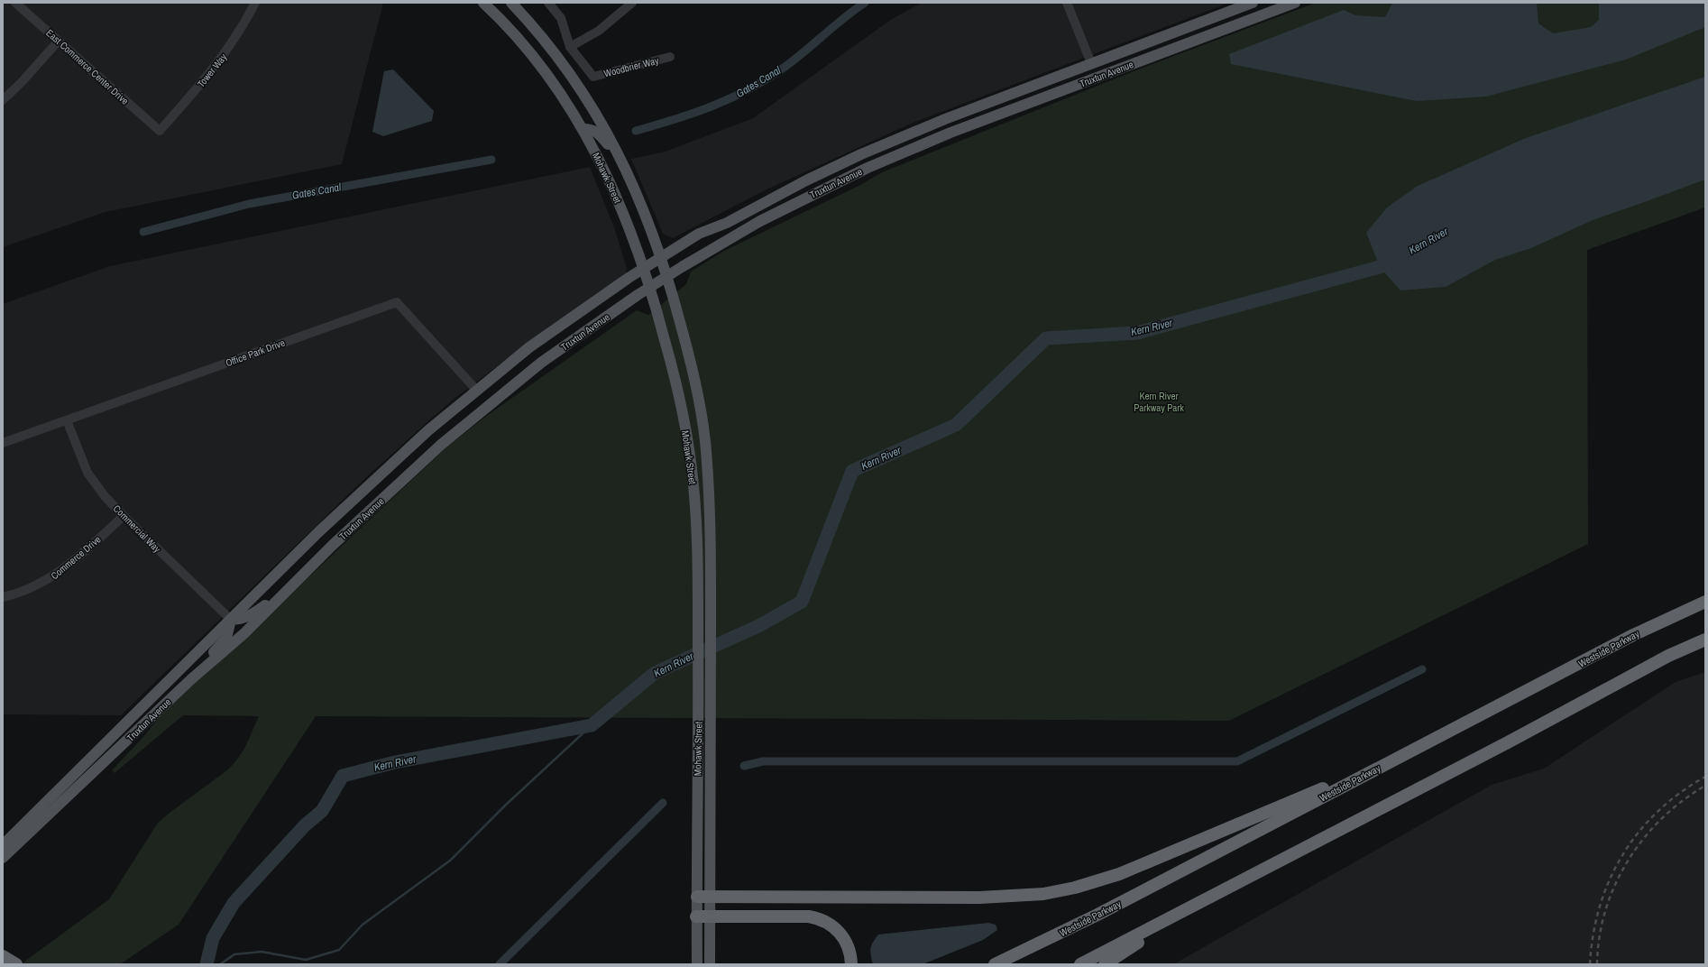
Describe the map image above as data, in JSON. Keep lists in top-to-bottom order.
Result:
{
  "streets": {
    "highway": ["Westside Parkway"],
    "main road": ["Truxtun Avenue", "Mohawk Street"],
    "street": [
      "East Commerce Center Drive",
      "Woodbrier Way",
      "Tower Way",
      "Office Park Drive",
      "Commercial Way",
      "Commerce Drive"
    ]
  },
  "crossings": [
    ["East Commerce Center Drive", "Tower Way"],
    ["Truxtun Avenue", "Mohawk Street"],
    ["Truxtun Avenue", "Office Park Drive"],
    ["Truxtun Avenue", "Commercial Way"],
    ["Office Park Drive", "Commercial Way"],
    ["Commercial Way", "Commerce Drive"]
  ],
  "water": ["Gates Canal", "Kern River"],
  "parks": ["Kern River Parkway Park"]
}
